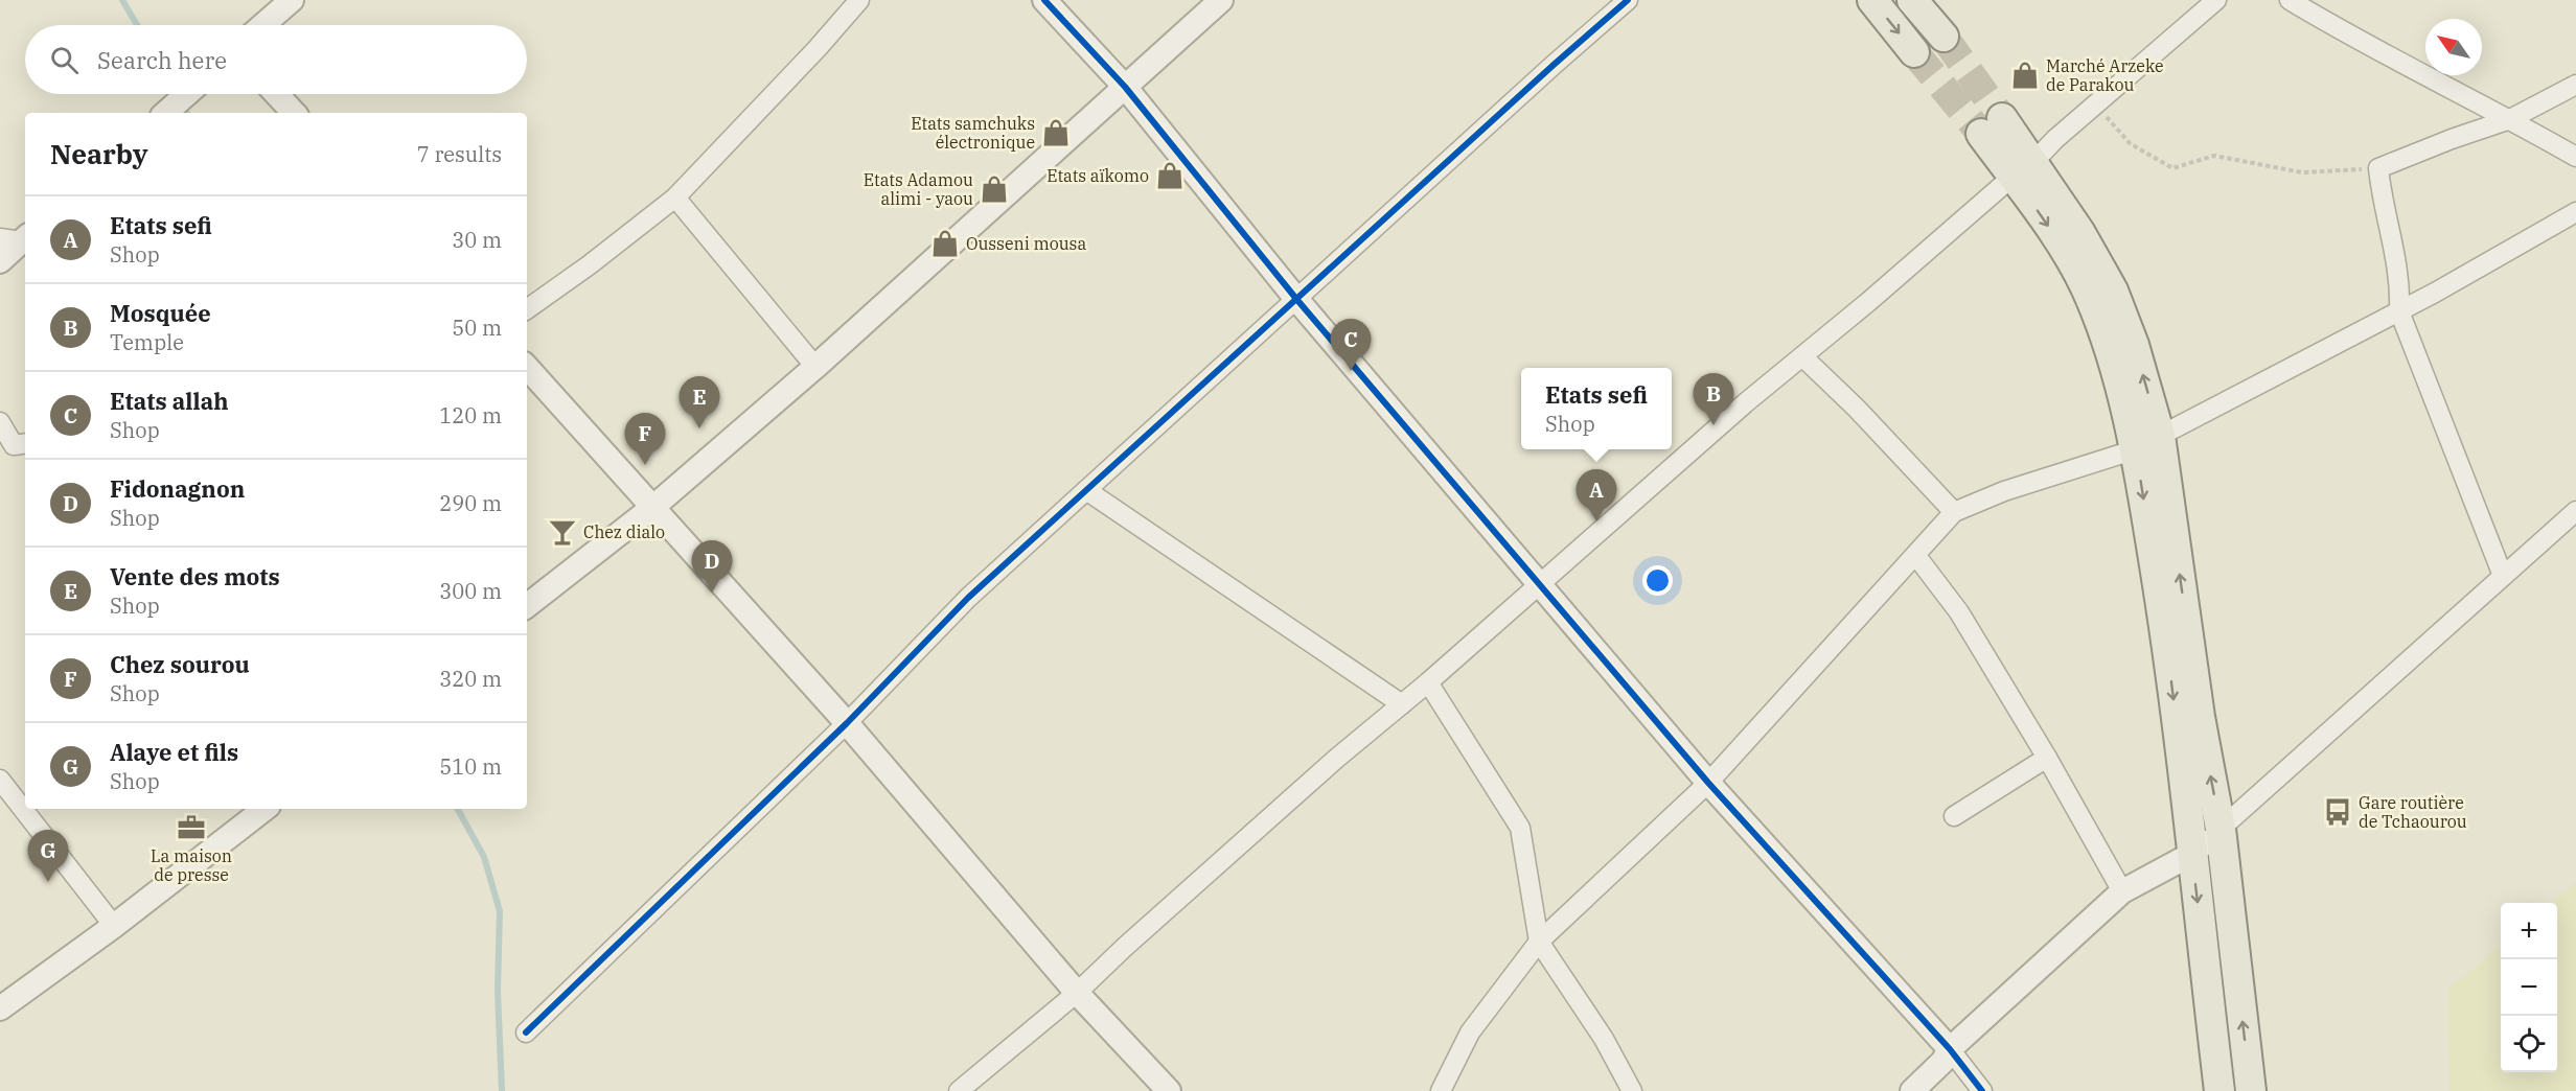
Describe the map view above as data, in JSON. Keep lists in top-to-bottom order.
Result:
{
  "places": {
    "shop": [
      "Marché Arzeke de Parakou",
      "Etats samchuks électronique",
      "Etats aïkomo",
      "Etats Adamou alimi - yaou",
      "Ousseni mousa"
    ],
    "bar": ["Chez dialo"],
    "bus stop": ["Gare routière de Tchaourou"],
    "office": ["La maison de presse"]
  },
  "north": "top left",
  "page": {
    "search": "Search here",
    "heading": ["Nearby", "7 results"],
    "list": [
      {
        "mark": "A",
        "name": "Etats sefi",
        "note": "Shop",
        "value": "30 m"
      },
      {
        "mark": "B",
        "name": "Mosquée",
        "note": "Temple",
        "value": "50 m"
      },
      {
        "mark": "C",
        "name": "Etats allah",
        "note": "Shop",
        "value": "120 m"
      },
      {
        "mark": "D",
        "name": "Fidonagnon",
        "note": "Shop",
        "value": "290 m"
      },
      {
        "mark": "E",
        "name": "Vente des mots",
        "note": "Shop",
        "value": "300 m"
      },
      {
        "mark": "F",
        "name": "Chez sourou",
        "note": "Shop",
        "value": "320 m"
      },
      {
        "mark": "G",
        "name": "Alaye et fils",
        "note": "Shop",
        "value": "510 m"
      }
    ],
    "pins": [
      "C",
      "B",
      "E",
      "F",
      "A",
      "D",
      "G"
    ],
    "popup": ["Etats sefi", "Shop"],
    "map_buttons": ["+", "−"]
  }
}
